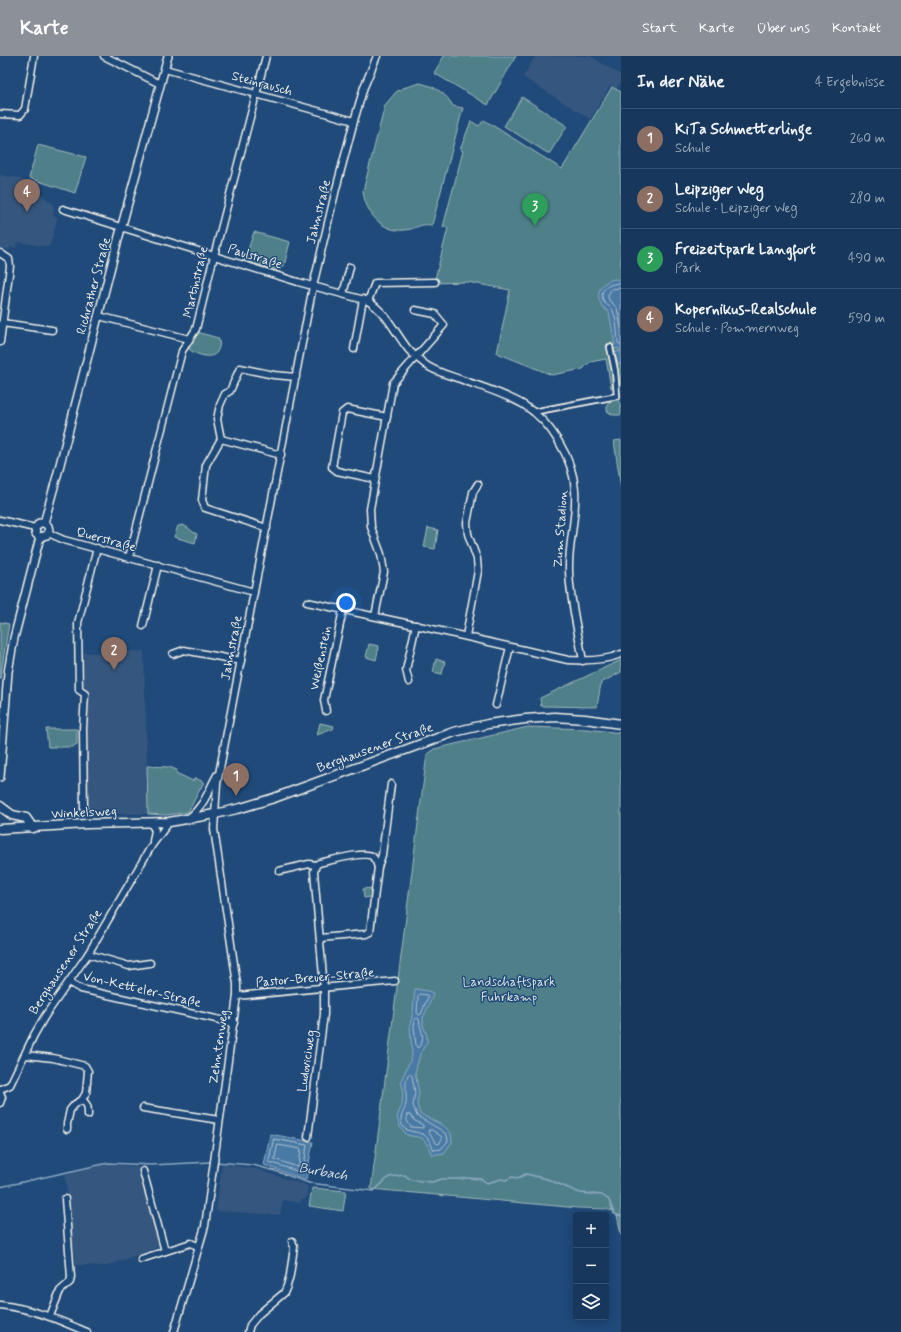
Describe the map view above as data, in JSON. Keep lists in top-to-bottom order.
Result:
{
  "streets": {
    "main road": ["Berghausener Straße", "Winkelsweg"],
    "street": [
      "Steinrausch",
      "Jahnstraße",
      "Paulstraße",
      "Martinstraße",
      "Richrather Straße",
      "Zum Stadion",
      "Querstraße",
      "Weißenstein",
      "Pastor-Breuer-Straße",
      "Von-Ketteler-Straße",
      "Zehntenweg",
      "Ludoviciweg"
    ]
  },
  "crossings": [
    ["Steinrausch", "Jahnstraße"],
    ["Steinrausch", "Martinstraße"],
    ["Steinrausch", "Richrather Straße"],
    ["Jahnstraße", "Paulstraße"],
    ["Jahnstraße", "Zum Stadion"],
    ["Jahnstraße", "Querstraße"],
    ["Jahnstraße", "Berghausener Straße"],
    ["Jahnstraße", "Zehntenweg"],
    ["Paulstraße", "Martinstraße"],
    ["Paulstraße", "Richrather Straße"],
    ["Paulstraße", "Zum Stadion"],
    ["Martinstraße", "Querstraße"],
    ["Richrather Straße", "Querstraße"],
    ["Zum Stadion", "Weißenstein"],
    ["Berghausener Straße", "Winkelsweg"],
    ["Berghausener Straße", "Von-Ketteler-Straße"],
    ["Berghausener Straße", "Zehntenweg"],
    ["Pastor-Breuer-Straße", "Zehntenweg"],
    ["Pastor-Breuer-Straße", "Ludoviciweg"],
    ["Von-Ketteler-Straße", "Zehntenweg"]
  ],
  "water": ["Burbach"],
  "parks": ["Landschaftspark Fuhrkamp"],
  "page": {
    "header": "Karte",
    "nav": [
      "Start",
      "Karte",
      "Über uns",
      "Kontakt"
    ],
    "heading": ["In der Nähe", "4 Ergebnisse"],
    "list": [
      {
        "mark": "1",
        "name": "KiTa Schmetterlinge",
        "note": "Schule",
        "value": "260 m"
      },
      {
        "mark": "2",
        "name": "Leipziger Weg",
        "note": "Schule · Leipziger Weg",
        "value": "280 m"
      },
      {
        "mark": "3",
        "name": "Freizeitpark Langfort",
        "note": "Park",
        "value": "490 m"
      },
      {
        "mark": "4",
        "name": "Kopernikus-Realschule",
        "note": "Schule · Pommernweg",
        "value": "590 m"
      }
    ],
    "pins": [
      "4",
      "3",
      "2",
      "1"
    ],
    "map_buttons": ["+", "−"]
  }
}
